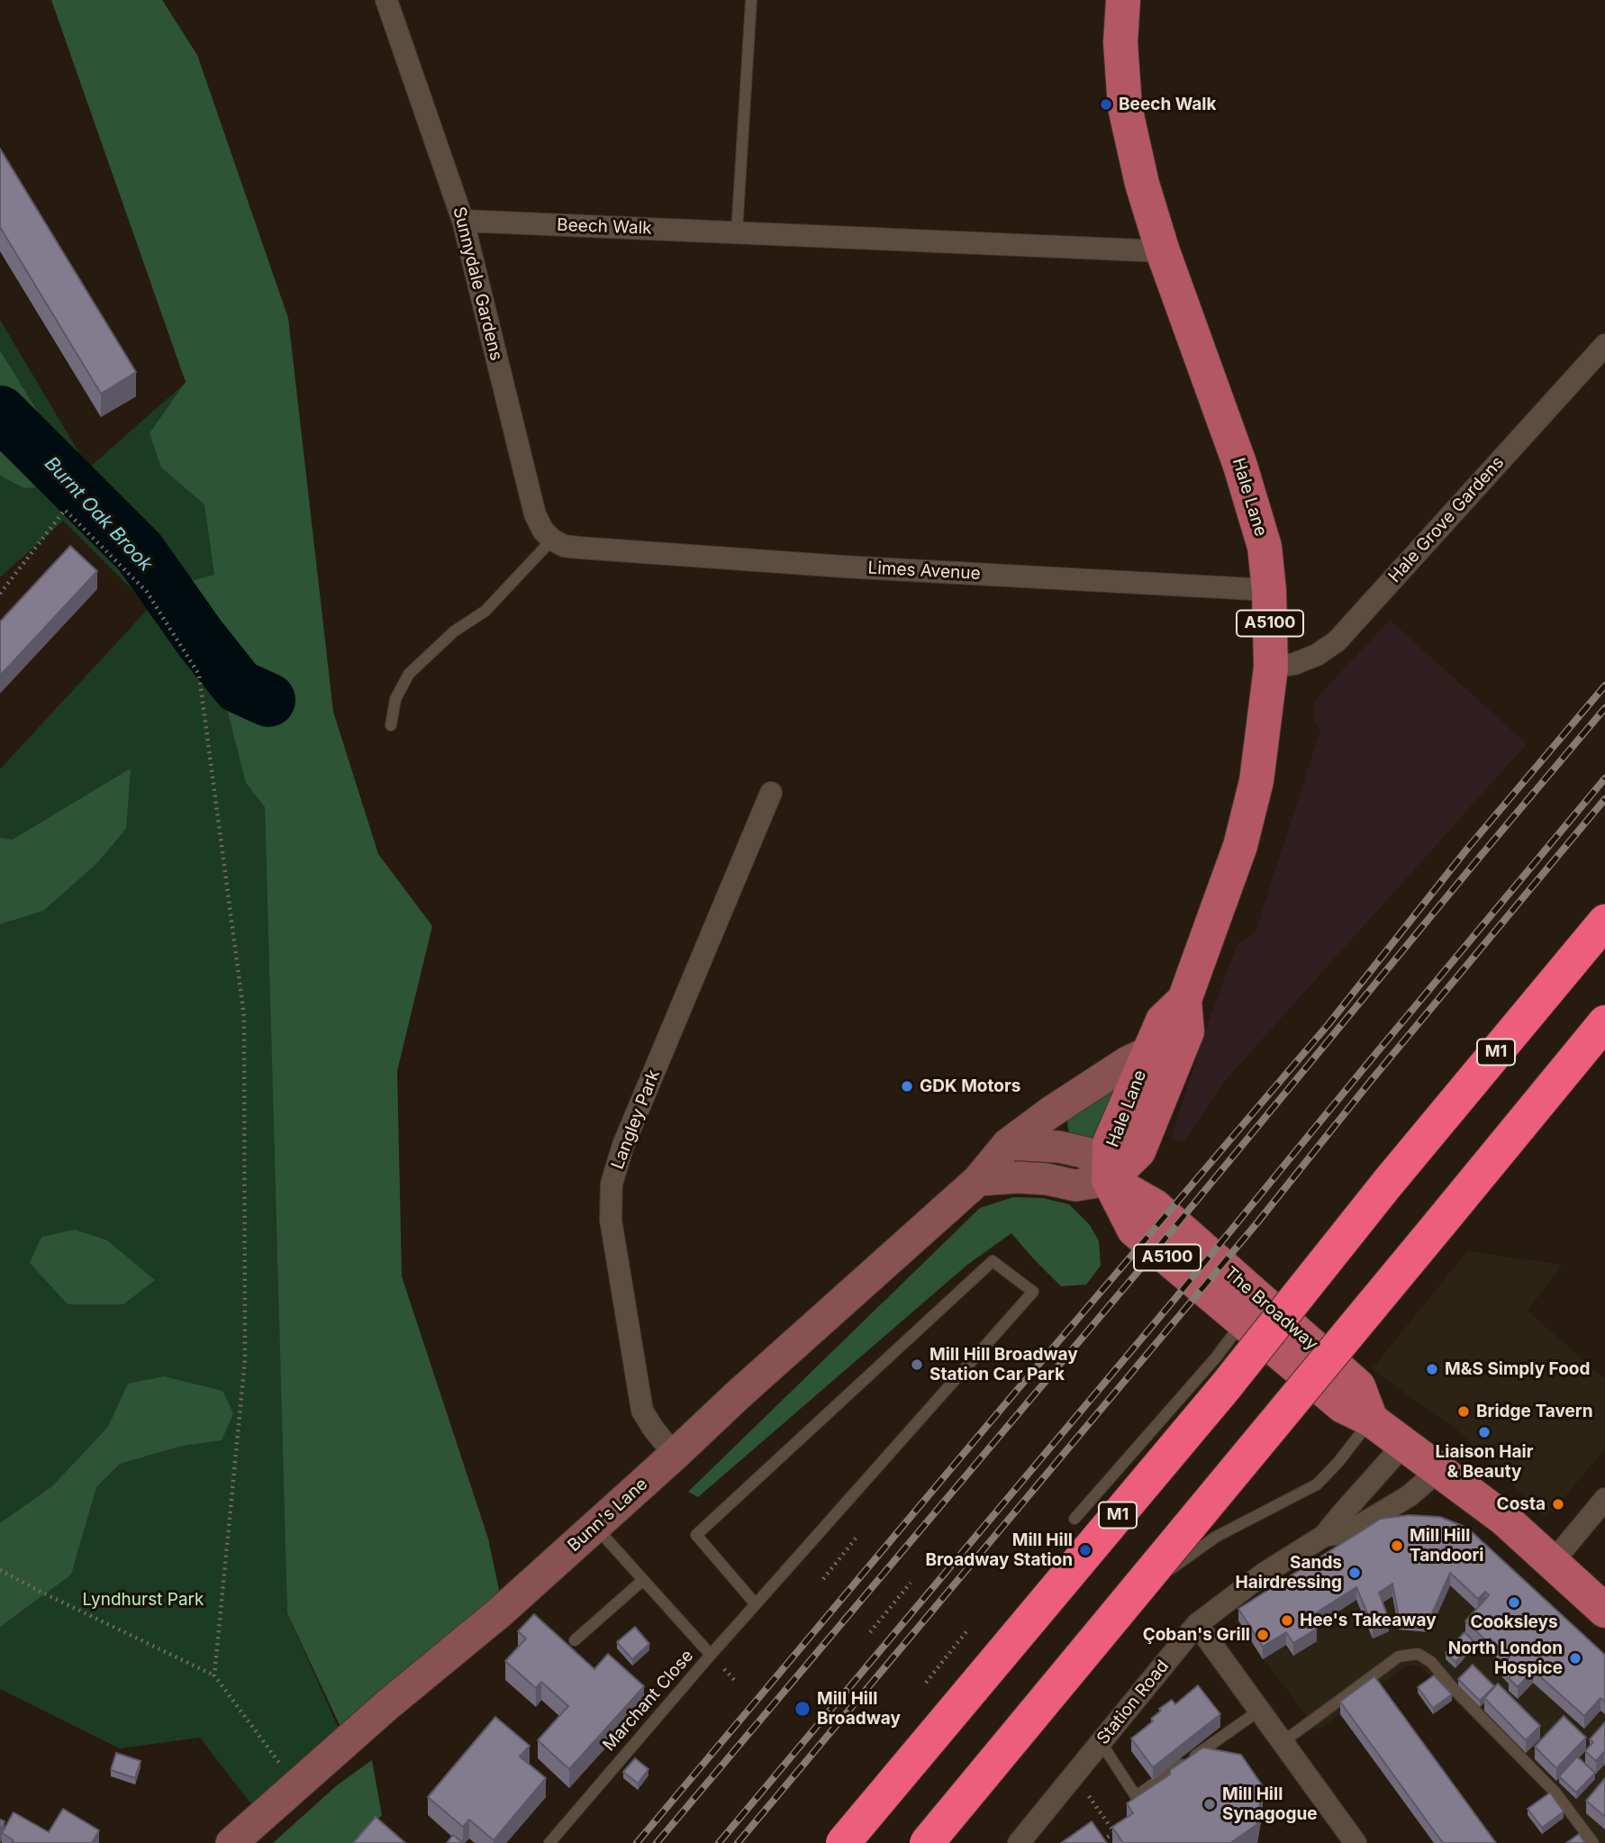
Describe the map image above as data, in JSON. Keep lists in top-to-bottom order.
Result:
{
  "streets": {
    "highway": ["M1"],
    "main road": ["Hale Lane", "A5100", "The Broadway"],
    "street": [
      "Beech Walk",
      "Sunnydale Gardens",
      "Hale Grove Gardens",
      "Limes Avenue",
      "Langley Park",
      "Bunn's Lane",
      "Station Road"
    ],
    "lane": ["Marchant Close"]
  },
  "crossings": [
    ["Beech Walk", "Sunnydale Gardens"],
    ["Beech Walk", "Hale Lane"],
    ["Sunnydale Gardens", "Limes Avenue"],
    ["Hale Lane", "Hale Grove Gardens"],
    ["Hale Lane", "Limes Avenue"],
    ["Hale Lane", "The Broadway"],
    ["Hale Lane", "Bunn's Lane"],
    ["Langley Park", "Bunn's Lane"],
    ["The Broadway", "Station Road"],
    ["Bunn's Lane", "Marchant Close"]
  ],
  "water": ["Burnt Oak Brook"],
  "parks": ["Lyndhurst Park"],
  "places": [
    "Beech Walk",
    "GDK Motors",
    "Mill Hill Broadway Station Car Park",
    "M&S Simply Food",
    "Bridge Tavern",
    "Liaison Hair & Beauty",
    "Costa",
    "Mill Hill Tandoori",
    "Mill Hill Broadway Station",
    "Sands Hairdressing",
    "Cooksleys",
    "Hee's Takeaway",
    "Çoban's Grill",
    "North London Hospice",
    "Mill Hill Broadway",
    "Mill Hill Synagogue"
  ]
}
